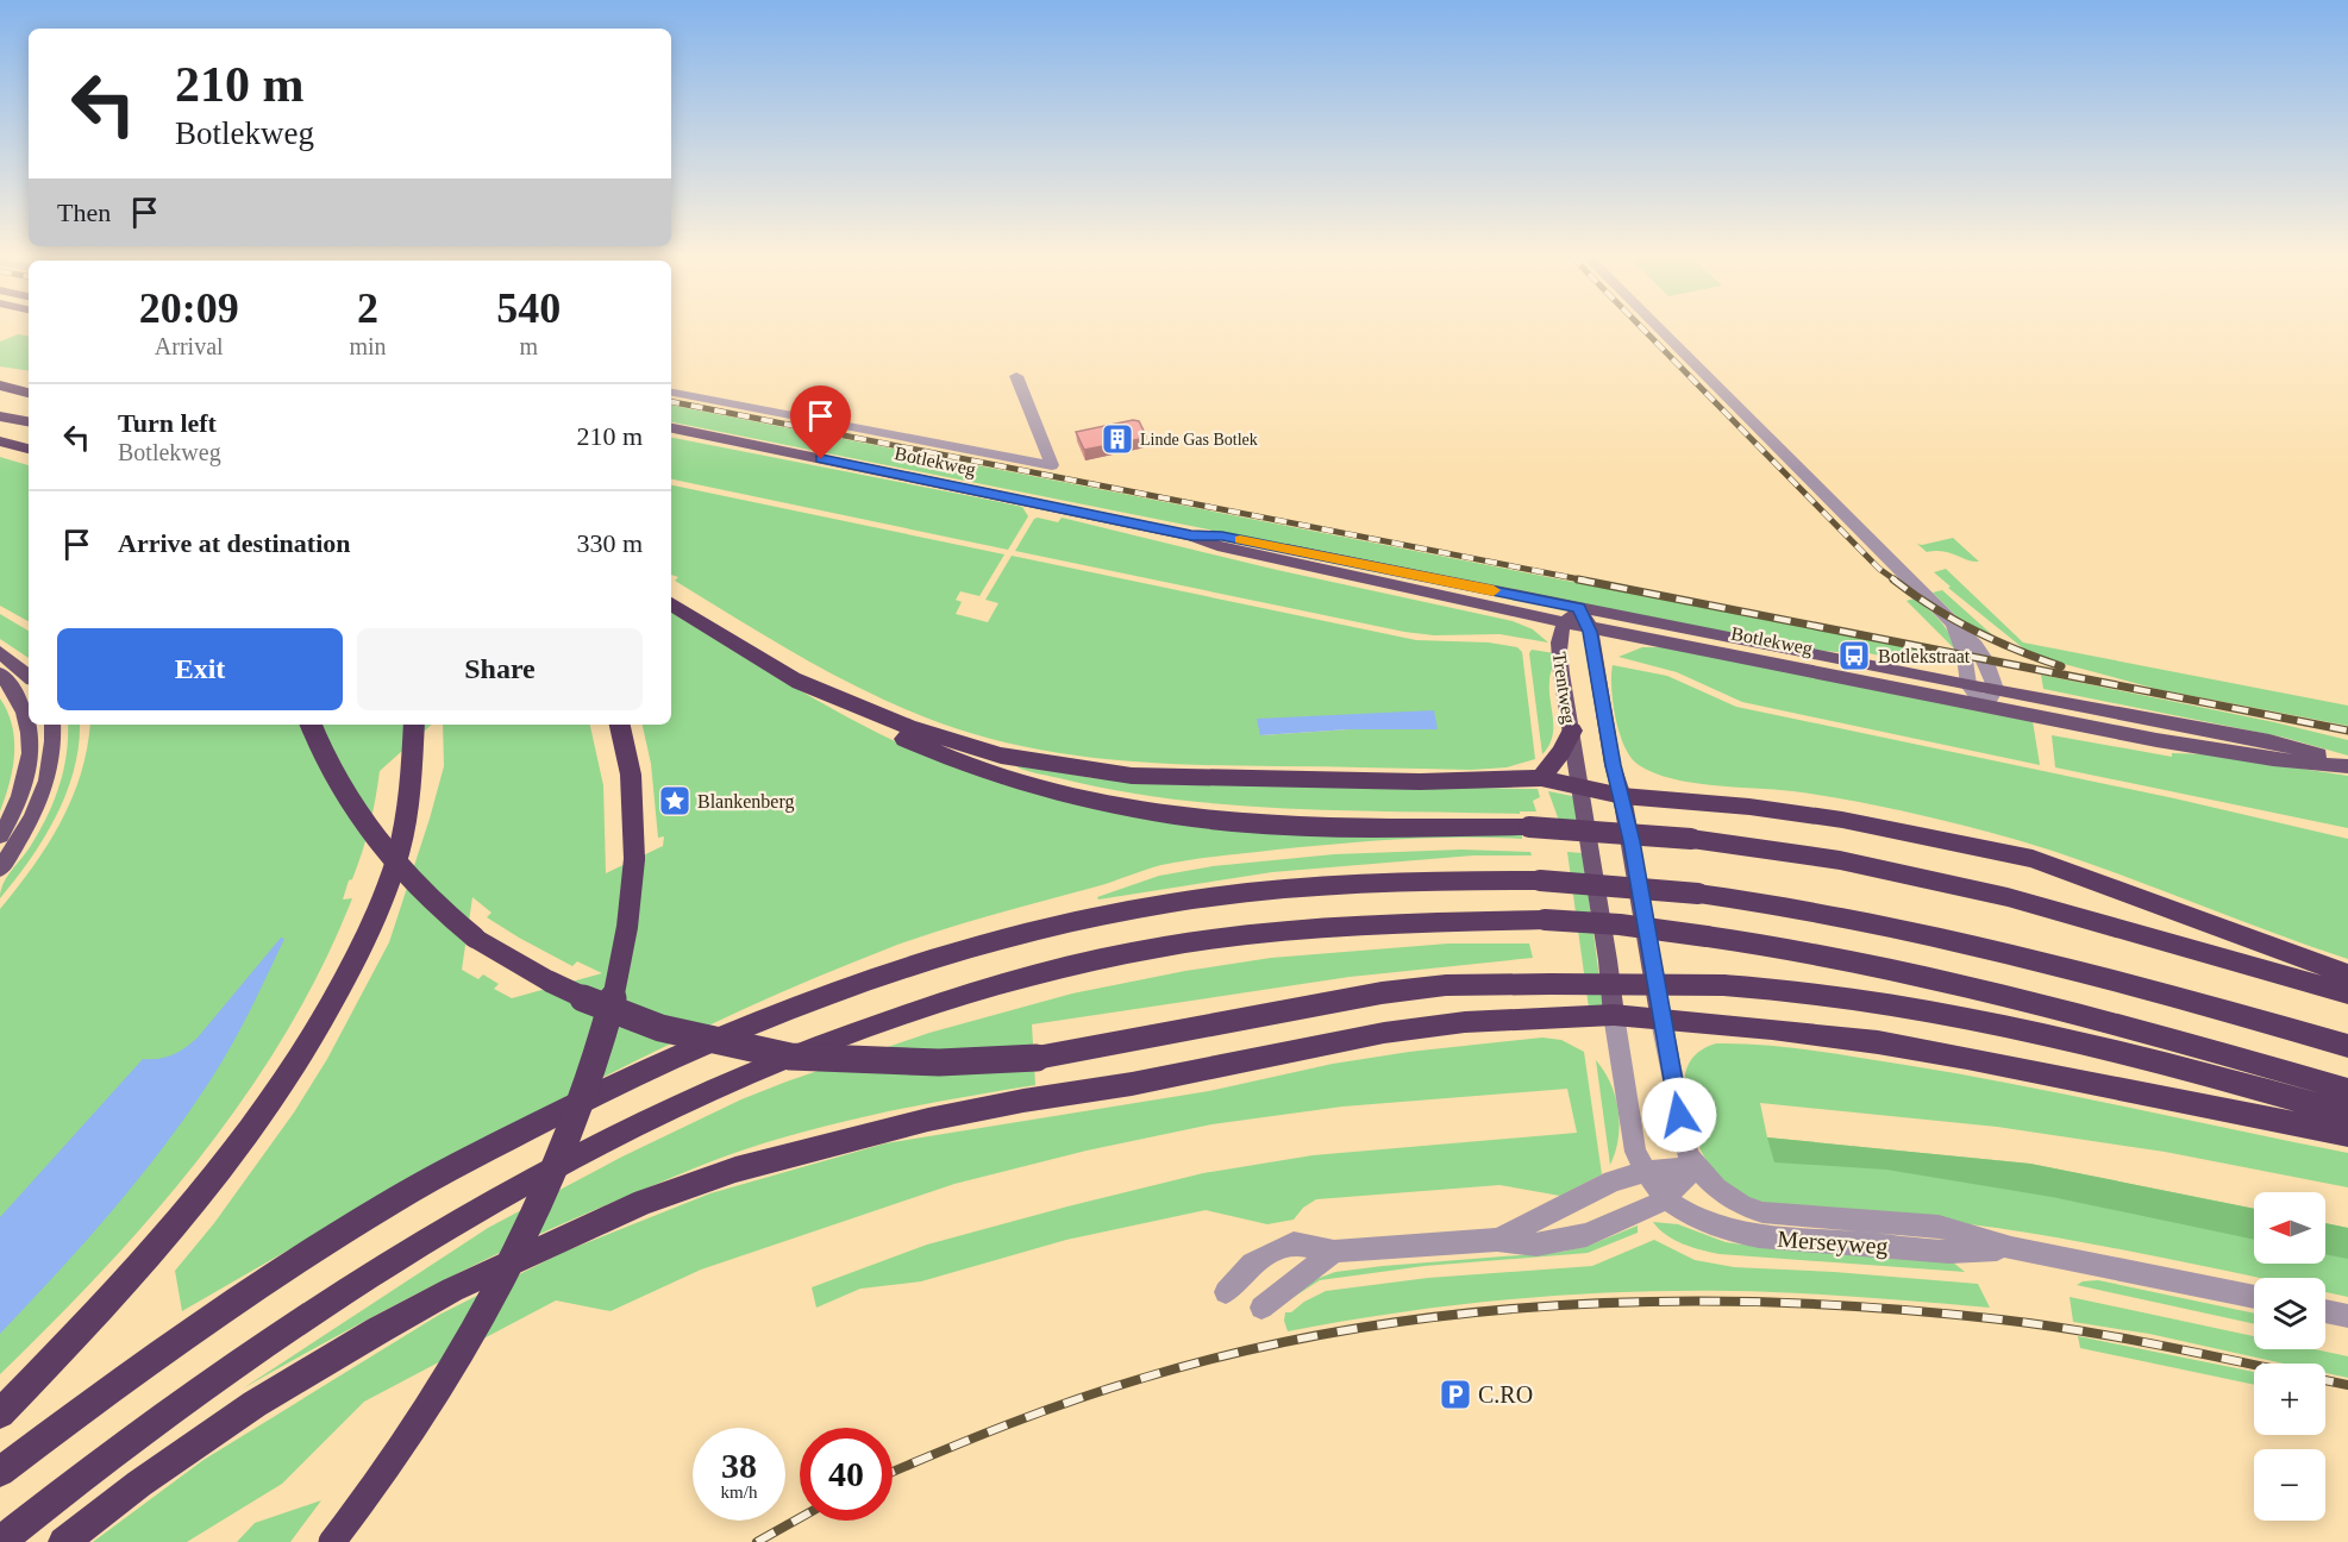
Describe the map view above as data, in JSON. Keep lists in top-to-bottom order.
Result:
{
  "streets": {
    "main road": ["Botlekweg", "Trentweg"],
    "street": ["Merseyweg"]
  },
  "crossings": [
    ["Botlekweg", "Trentweg"],
    ["Trentweg", "Merseyweg"]
  ],
  "places": {
    "building": ["Linde Gas Botlek"],
    "bus stop": ["Botlekstraat"],
    "place": ["Blankenberg"],
    "parking": ["C.RO"]
  },
  "north": "left",
  "page": {
    "turn": ["210 m", "Botlekweg"],
    "then": "Then",
    "eta": [
      "20:09",
      "Arrival",
      "2",
      "min",
      "540",
      "m"
    ],
    "list": [
      {
        "name": "Turn left",
        "note": "Botlekweg",
        "value": "210 m"
      },
      {
        "name": "Arrive at destination",
        "value": "330 m"
      }
    ],
    "buttons": ["Exit", "Share"],
    "map_buttons": ["+", "−"],
    "speed": "38 km/h",
    "limit": "40"
  }
}
